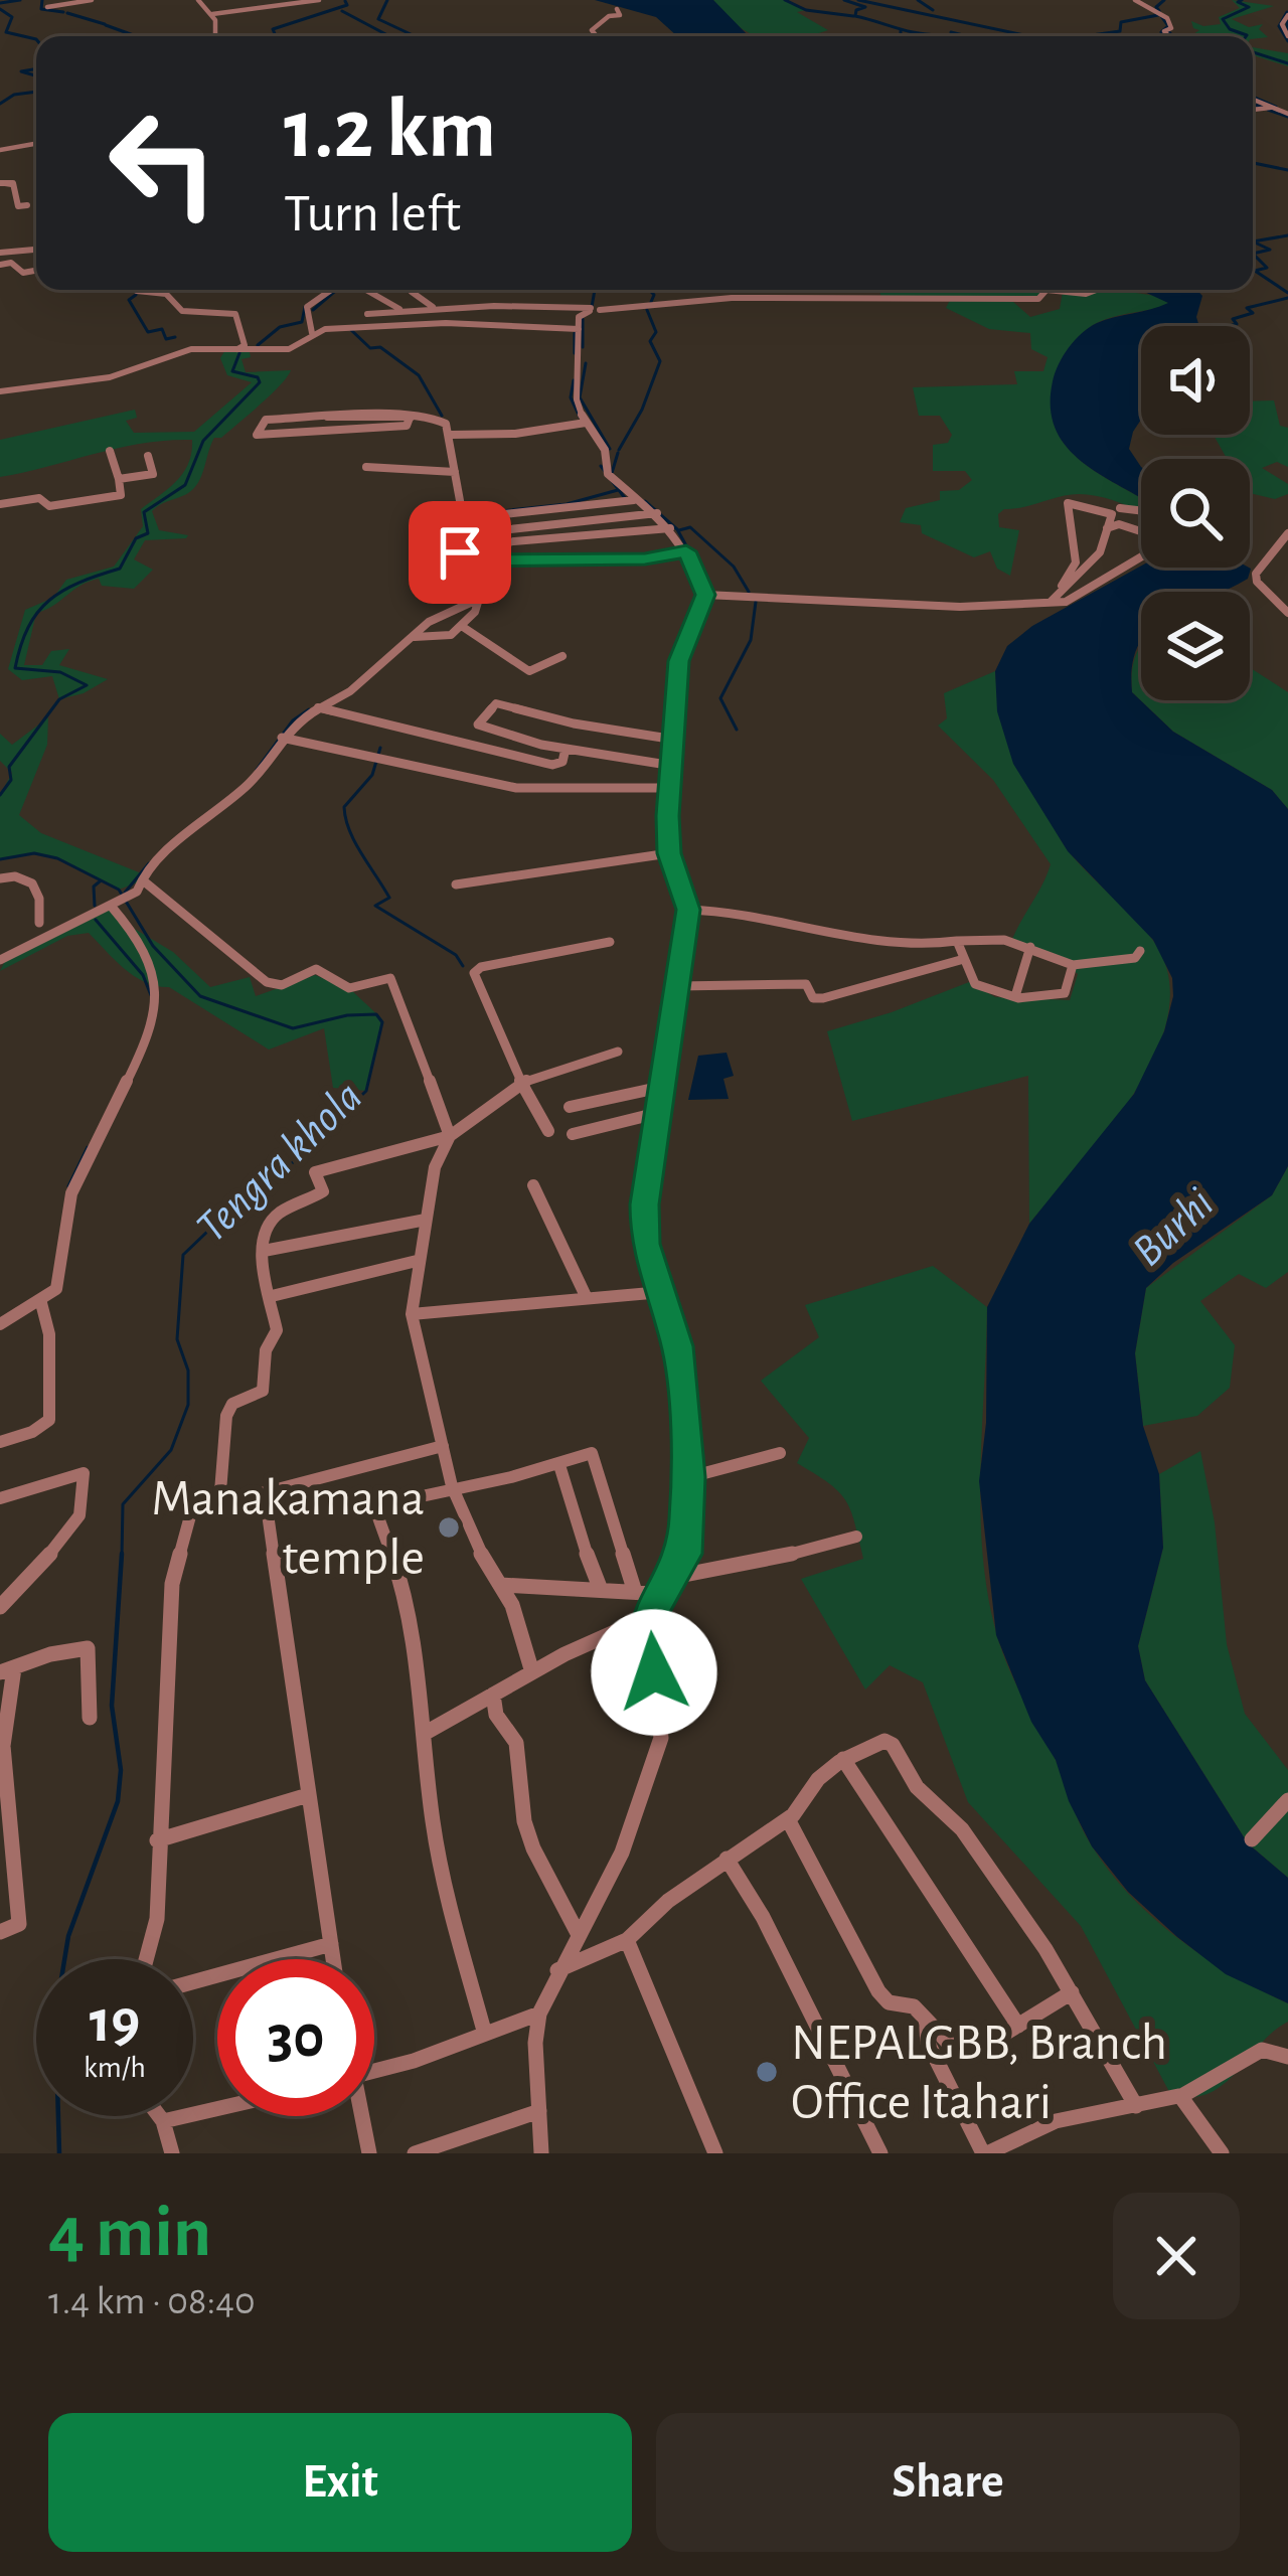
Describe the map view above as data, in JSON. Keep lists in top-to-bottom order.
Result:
{
  "water": ["Tengra khola", "Burhi"],
  "places": ["Manakamana temple", "NEPALGBB, Branch Office Itahari"],
  "page": {
    "turn": ["1.2 km", "Turn left"],
    "speed": "19 km/h",
    "limit": "30",
    "heading": ["4 min", "1.4 km · 08:40"],
    "buttons": ["Exit", "Share"]
  }
}
